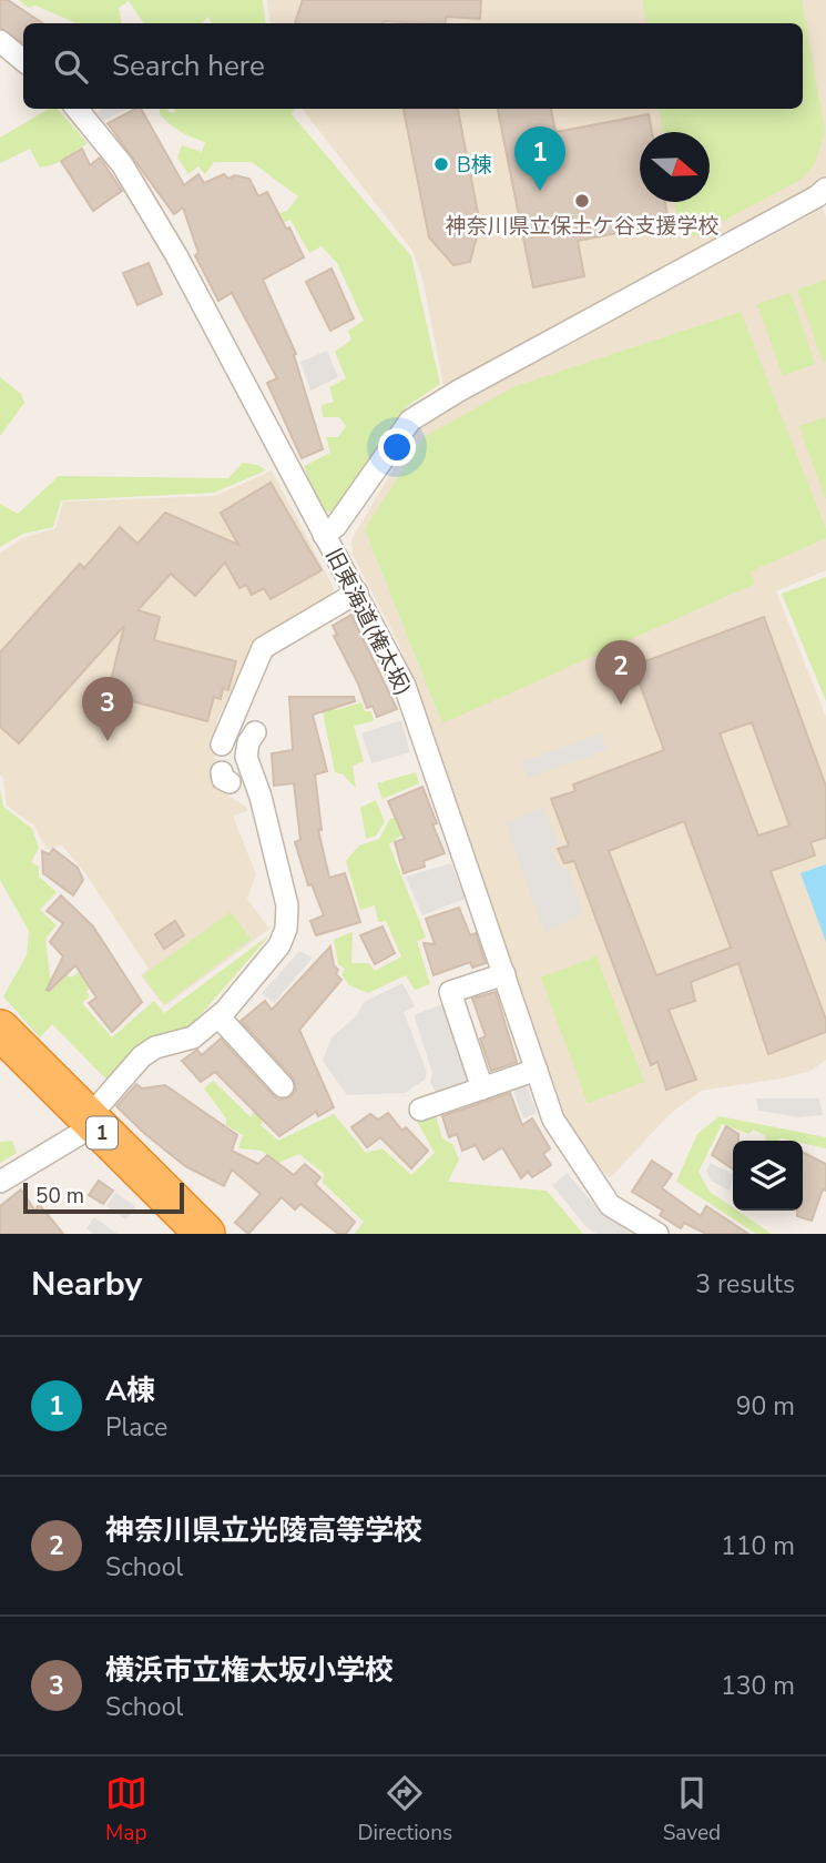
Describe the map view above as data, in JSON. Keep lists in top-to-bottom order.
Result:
{
  "streets": {
    "highway": ["1"],
    "street": ["旧東海道(権太坂)"]
  },
  "places": ["B棟", "神奈川県立保土ケ谷支援学校"],
  "scale_bar": "50 m",
  "north": "right",
  "page": {
    "search": "Search here",
    "pins": ["1", "2", "3"],
    "scale": "50 m",
    "heading": ["Nearby", "3 results"],
    "list": [
      {
        "mark": "1",
        "name": "A棟",
        "note": "Place",
        "value": "90 m"
      },
      {
        "mark": "2",
        "name": "神奈川県立光陵高等学校",
        "note": "School",
        "value": "110 m"
      },
      {
        "mark": "3",
        "name": "横浜市立権太坂小学校",
        "note": "School",
        "value": "130 m"
      }
    ],
    "nav": ["Map", "Directions", "Saved"]
  }
}
